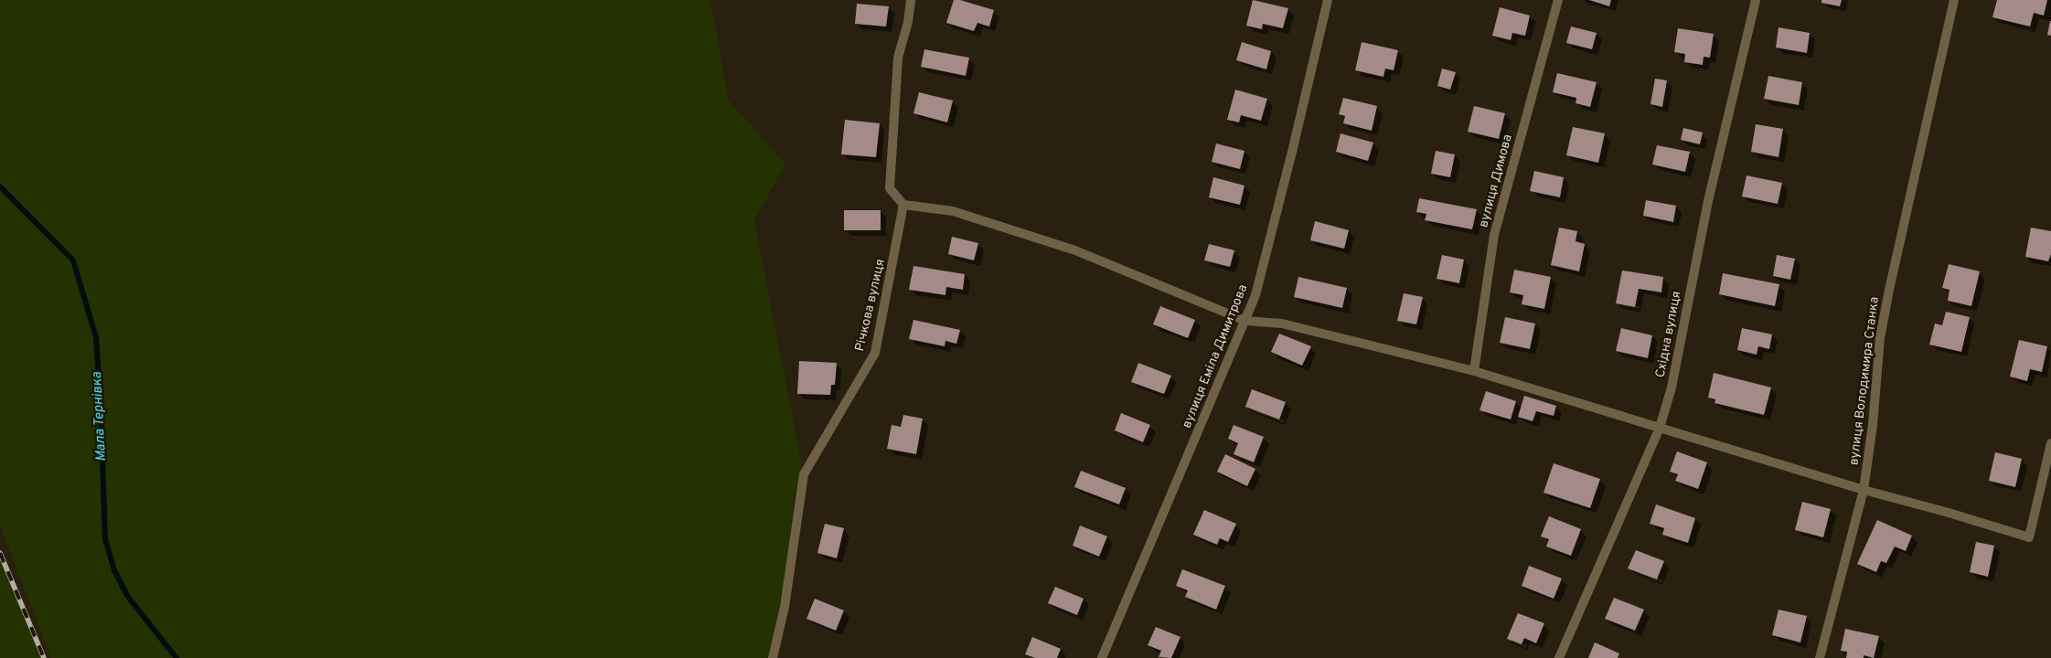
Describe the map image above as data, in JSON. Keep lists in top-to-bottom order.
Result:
{
  "streets": {
    "street": [
      "вулиця Димова",
      "Річкова вулиця",
      "Східна вулиця",
      "вулиця Еміла Димитрова",
      "вулиця Володимира Станка"
    ]
  },
  "water": ["Мала Тернівка"]
}
